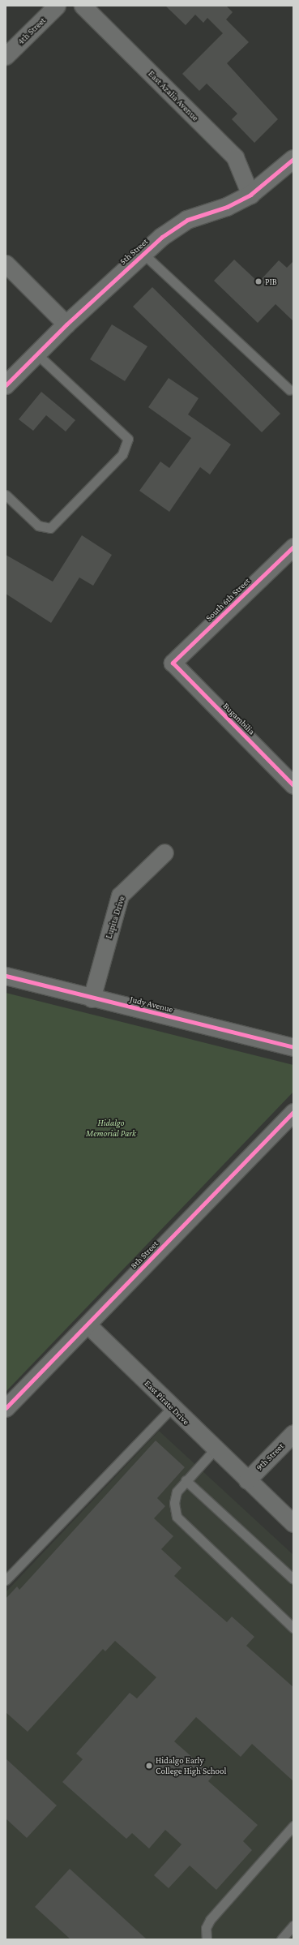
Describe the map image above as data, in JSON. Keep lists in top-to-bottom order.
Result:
{
  "streets": {
    "street": [
      "4th Street",
      "East Azalia Avenue",
      "5th Street",
      "South 6th Street",
      "Bugambilia",
      "Lupita Drive",
      "Judy Avenue",
      "8th Street",
      "East Pirate Drive",
      "9th Street"
    ]
  },
  "crossings": [
    ["East Azalia Avenue", "5th Street"],
    ["South 6th Street", "Bugambilia"],
    ["Lupita Drive", "Judy Avenue"],
    ["8th Street", "East Pirate Drive"],
    ["East Pirate Drive", "9th Street"]
  ],
  "parks": ["Hidalgo Memorial Park"],
  "places": ["PIB", "Hidalgo Early College High School"]
}
